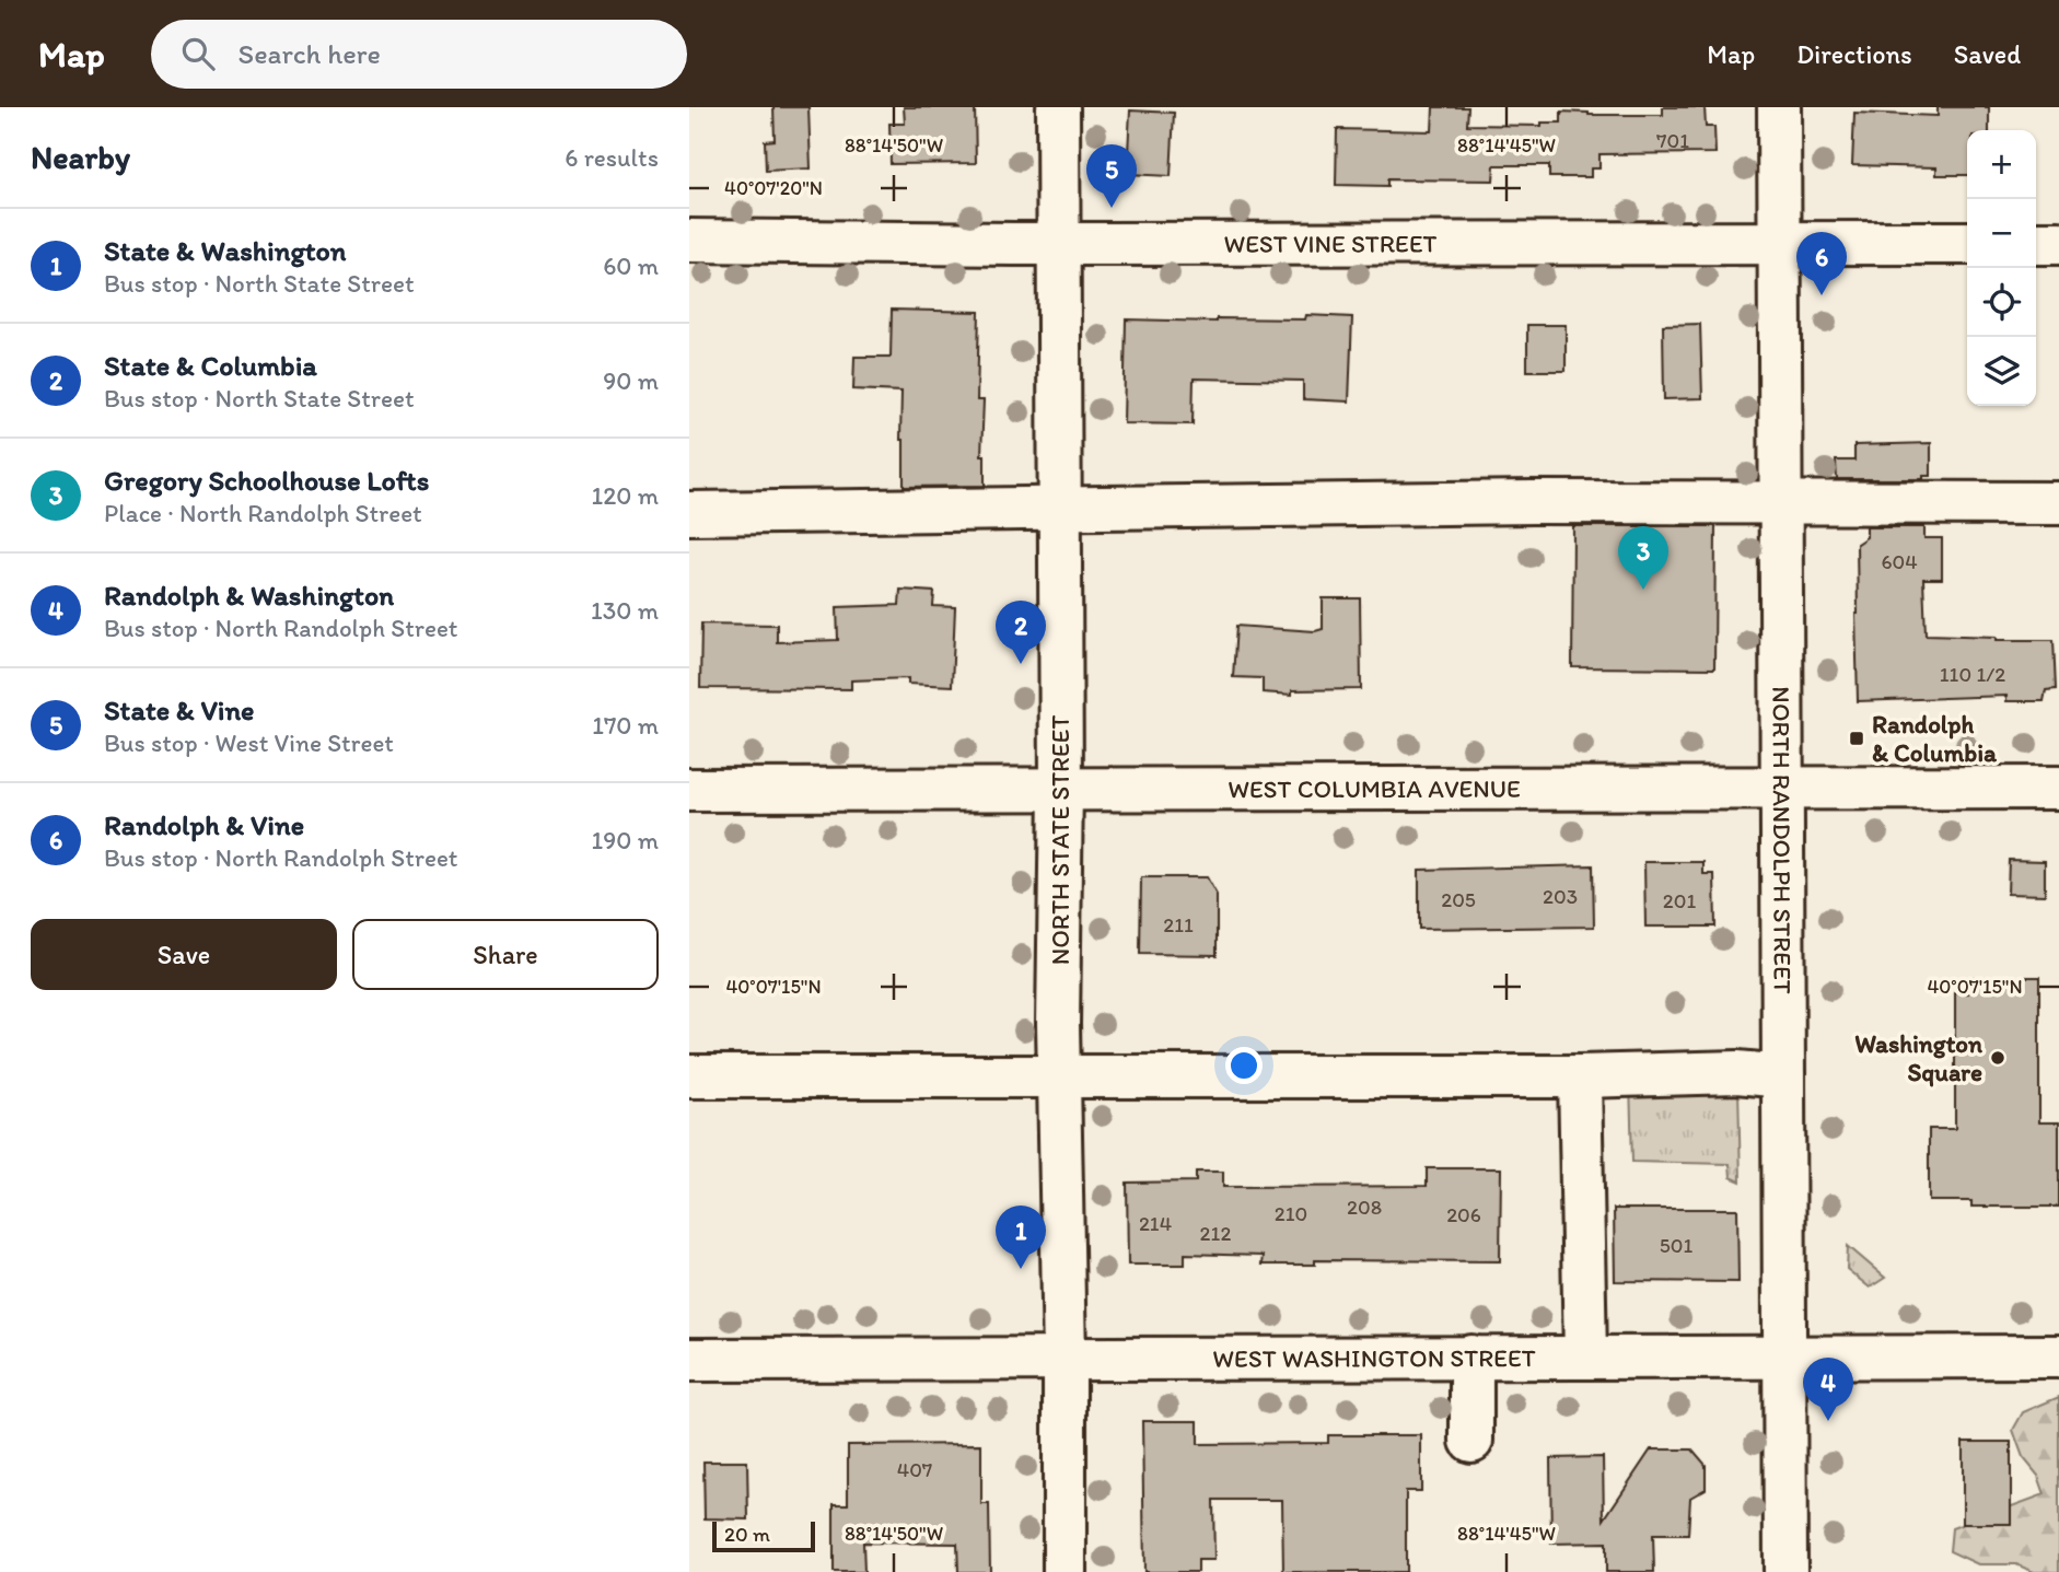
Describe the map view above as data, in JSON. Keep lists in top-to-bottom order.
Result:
{
  "streets": {
    "street": [
      "WEST VINE STREET",
      "WEST COLUMBIA AVENUE",
      "NORTH RANDOLPH STREET",
      "NORTH STATE STREET",
      "WEST WASHINGTON STREET"
    ]
  },
  "crossings": [
    ["WEST VINE STREET", "NORTH RANDOLPH STREET"],
    ["WEST VINE STREET", "NORTH STATE STREET"],
    ["WEST COLUMBIA AVENUE", "NORTH RANDOLPH STREET"],
    ["WEST COLUMBIA AVENUE", "NORTH STATE STREET"],
    ["NORTH RANDOLPH STREET", "WEST WASHINGTON STREET"],
    ["NORTH STATE STREET", "WEST WASHINGTON STREET"]
  ],
  "places": {
    "transit": ["Randolph & Columbia"],
    "other": ["Washington Square"]
  },
  "house_numbers": [
    "701",
    "604",
    "110 1/2",
    "203",
    "205",
    "201",
    "211",
    "208",
    "210",
    "206",
    "214",
    "212",
    "501",
    "407"
  ],
  "scale_bar": "20 m",
  "page": {
    "header": "Map",
    "search": "Search here",
    "nav": ["Map", "Directions", "Saved"],
    "heading": ["Nearby", "6 results"],
    "map_buttons": ["+", "−"],
    "pins": [
      "5",
      "6",
      "3",
      "2",
      "1",
      "4"
    ],
    "list": [
      {
        "mark": "1",
        "name": "State & Washington",
        "note": "Bus stop · North State Street",
        "value": "60 m"
      },
      {
        "mark": "2",
        "name": "State & Columbia",
        "note": "Bus stop · North State Street",
        "value": "90 m"
      },
      {
        "mark": "3",
        "name": "Gregory Schoolhouse Lofts",
        "note": "Place · North Randolph Street",
        "value": "120 m"
      },
      {
        "mark": "4",
        "name": "Randolph & Washington",
        "note": "Bus stop · North Randolph Street",
        "value": "130 m"
      },
      {
        "mark": "5",
        "name": "State & Vine",
        "note": "Bus stop · West Vine Street",
        "value": "170 m"
      },
      {
        "mark": "6",
        "name": "Randolph & Vine",
        "note": "Bus stop · North Randolph Street",
        "value": "190 m"
      }
    ],
    "buttons": ["Save", "Share"],
    "scale": "20 m"
  },
  "coordinates": [
    "88°14'50\"W",
    "88°14'45\"W",
    "40°07'20\"N",
    "40°07'15\"N"
  ]
}
